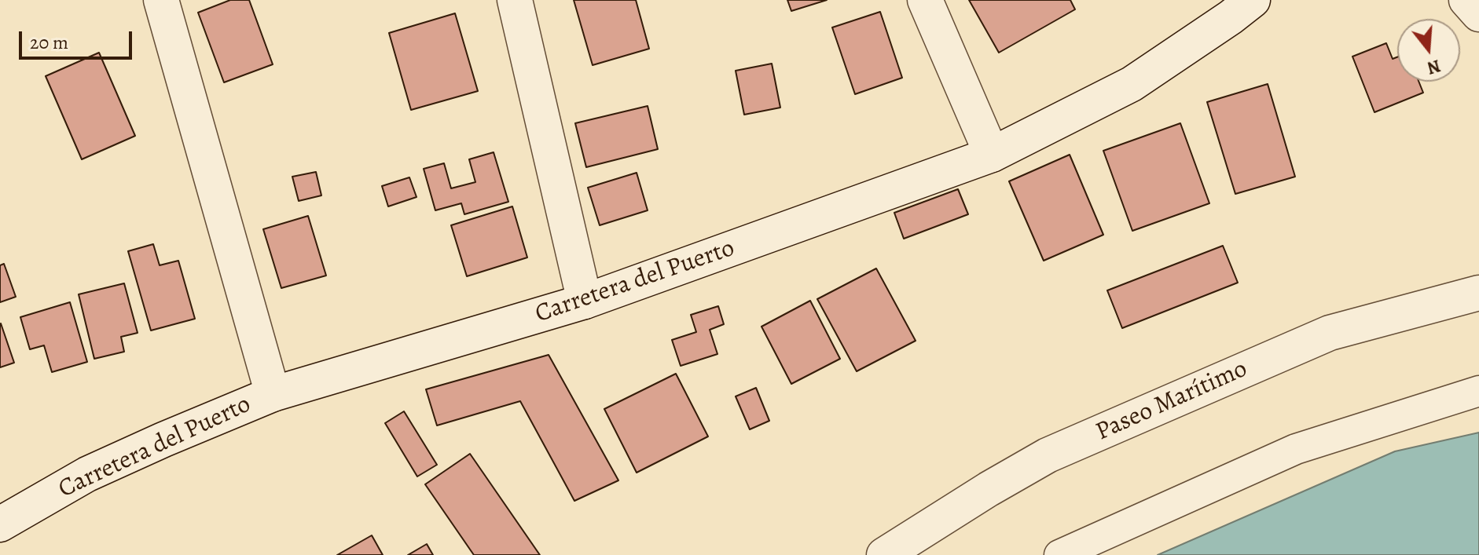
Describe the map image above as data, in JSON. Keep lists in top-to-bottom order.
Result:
{
  "streets": {
    "street": ["Carretera del Puerto", "Paseo Marítimo"]
  },
  "scale_bar": "20 m",
  "north": "bottom"
}
